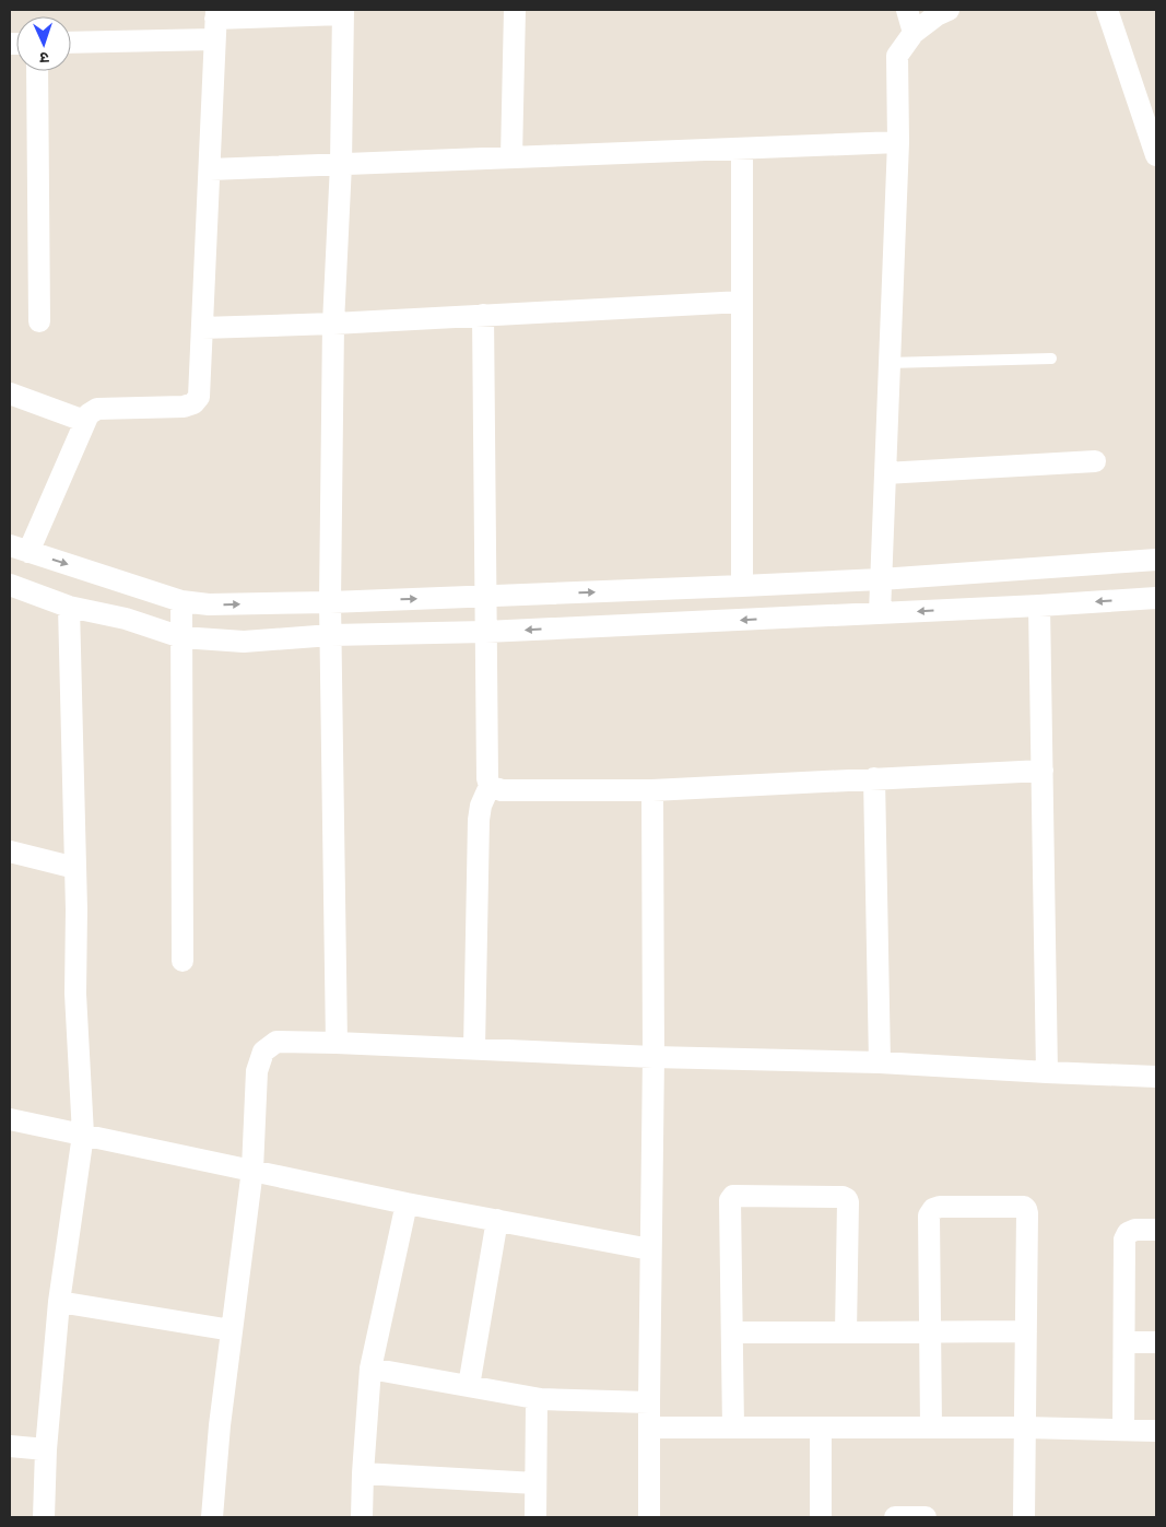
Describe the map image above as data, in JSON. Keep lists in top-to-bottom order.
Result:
{
  "north": "bottom"
}
